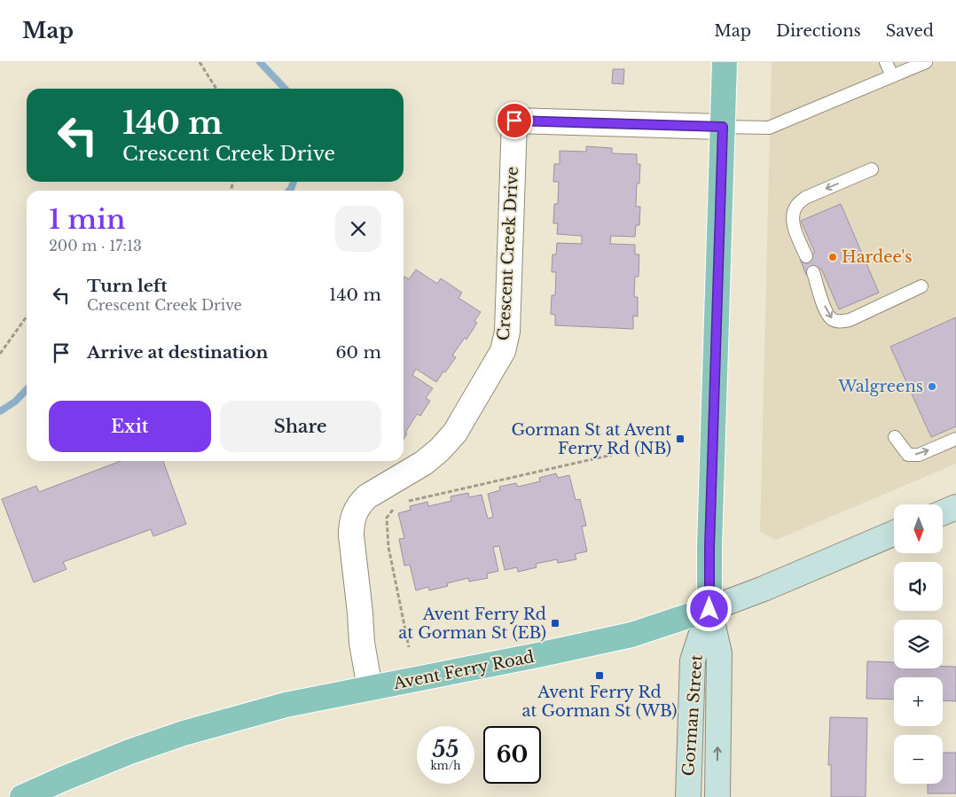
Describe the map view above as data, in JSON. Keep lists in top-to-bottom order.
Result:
{
  "streets": {
    "main road": ["Avent Ferry Road", "Gorman Street"],
    "street": ["Crescent Creek Drive"]
  },
  "crossings": [
    ["Crescent Creek Drive", "Avent Ferry Road"],
    ["Crescent Creek Drive", "Gorman Street"],
    ["Avent Ferry Road", "Gorman Street"]
  ],
  "places": {
    "other": ["Hardee's", "Walgreens"],
    "transit": ["Gorman St at Avent Ferry Rd (NB)", "Avent Ferry Rd at Gorman St (EB)", "Avent Ferry Rd at Gorman St (WB)"]
  },
  "north": "bottom",
  "page": {
    "header": "Map",
    "nav": ["Map", "Directions", "Saved"],
    "turn": ["140 m", "Crescent Creek Drive"],
    "heading": ["1 min", "200 m · 17:13"],
    "list": [
      {
        "name": "Turn left",
        "note": "Crescent Creek Drive",
        "value": "140 m"
      },
      {
        "name": "Arrive at destination",
        "value": "60 m"
      }
    ],
    "buttons": ["Exit", "Share"],
    "map_buttons": ["+", "−"],
    "speed": "55 km/h",
    "limit": "60"
  }
}
